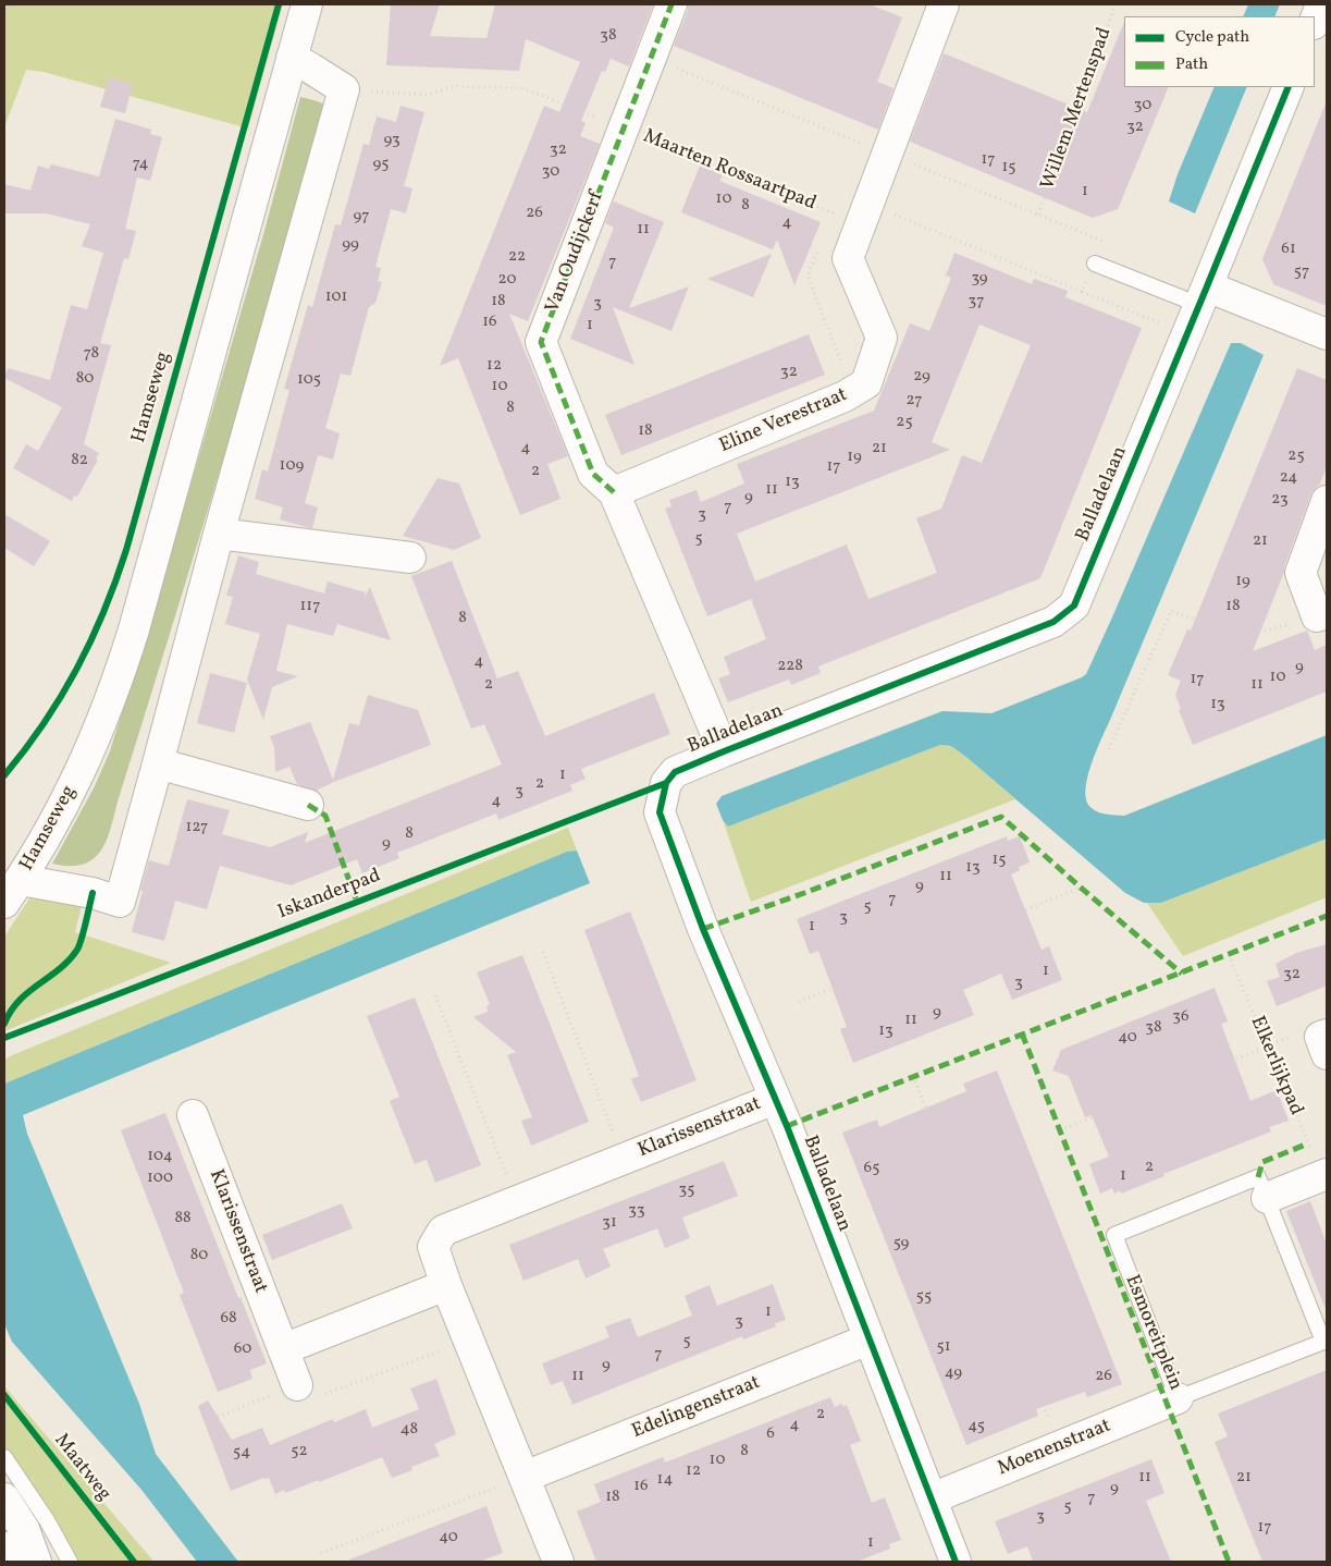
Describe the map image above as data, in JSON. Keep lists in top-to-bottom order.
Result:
{
  "streets": {
    "street": [
      "Van Oudijckerf",
      "Hamseweg",
      "Eline Verestraat",
      "Balladelaan",
      "Klarissenstraat",
      "Edelingenstraat",
      "Moenenstraat"
    ],
    "lane": ["Esmoreitplein"],
    "path": ["Willem Mertenspad", "Maarten Rossaartpad", "Elkerlijkpad"],
    "cycle path": ["Iskanderpad", "Maatweg"]
  },
  "crossings": [
    ["Maarten Rossaartpad", "Van Oudijckerf"],
    ["Maarten Rossaartpad", "Hamseweg"],
    ["Van Oudijckerf", "Eline Verestraat"],
    ["Balladelaan", "Klarissenstraat"],
    ["Balladelaan", "Edelingenstraat"],
    ["Balladelaan", "Moenenstraat"],
    ["Klarissenstraat", "Edelingenstraat"],
    ["Esmoreitplein", "Moenenstraat"]
  ],
  "house_numbers": [
    "38",
    "30",
    "32",
    "93",
    "32",
    "17",
    "74",
    "95",
    "15",
    "30",
    "1",
    "10",
    "8",
    "26",
    "97",
    "4",
    "11",
    "99",
    "61",
    "22",
    "7",
    "57",
    "39",
    "20",
    "101",
    "18",
    "37",
    "3",
    "16",
    "1",
    "78",
    "12",
    "32",
    "29",
    "80",
    "105",
    "10",
    "27",
    "8",
    "25",
    "18",
    "4",
    "21",
    "25",
    "19",
    "82",
    "109",
    "17",
    "2",
    "24",
    "13",
    "11",
    "9",
    "23",
    "7",
    "3",
    "5",
    "21",
    "19",
    "117",
    "18",
    "8",
    "4",
    "228",
    "9",
    "10",
    "17",
    "2",
    "11",
    "13",
    "1",
    "2",
    "3",
    "4",
    "127",
    "8",
    "9",
    "15",
    "13",
    "11",
    "9",
    "7",
    "5",
    "3",
    "1",
    "1",
    "32",
    "3",
    "9",
    "36",
    "11",
    "38",
    "13",
    "40",
    "104",
    "2",
    "65",
    "1",
    "100",
    "35",
    "33",
    "88",
    "31",
    "59",
    "80",
    "55",
    "1",
    "68",
    "3",
    "5",
    "51",
    "60",
    "7",
    "9",
    "49",
    "11",
    "26",
    "2",
    "4",
    "45",
    "48",
    "6",
    "52",
    "8",
    "54",
    "10",
    "12",
    "11",
    "21",
    "14",
    "16",
    "9",
    "18",
    "7",
    "5",
    "3",
    "17",
    "40",
    "1"
  ],
  "legend": ["Cycle path", "Path"]
}
